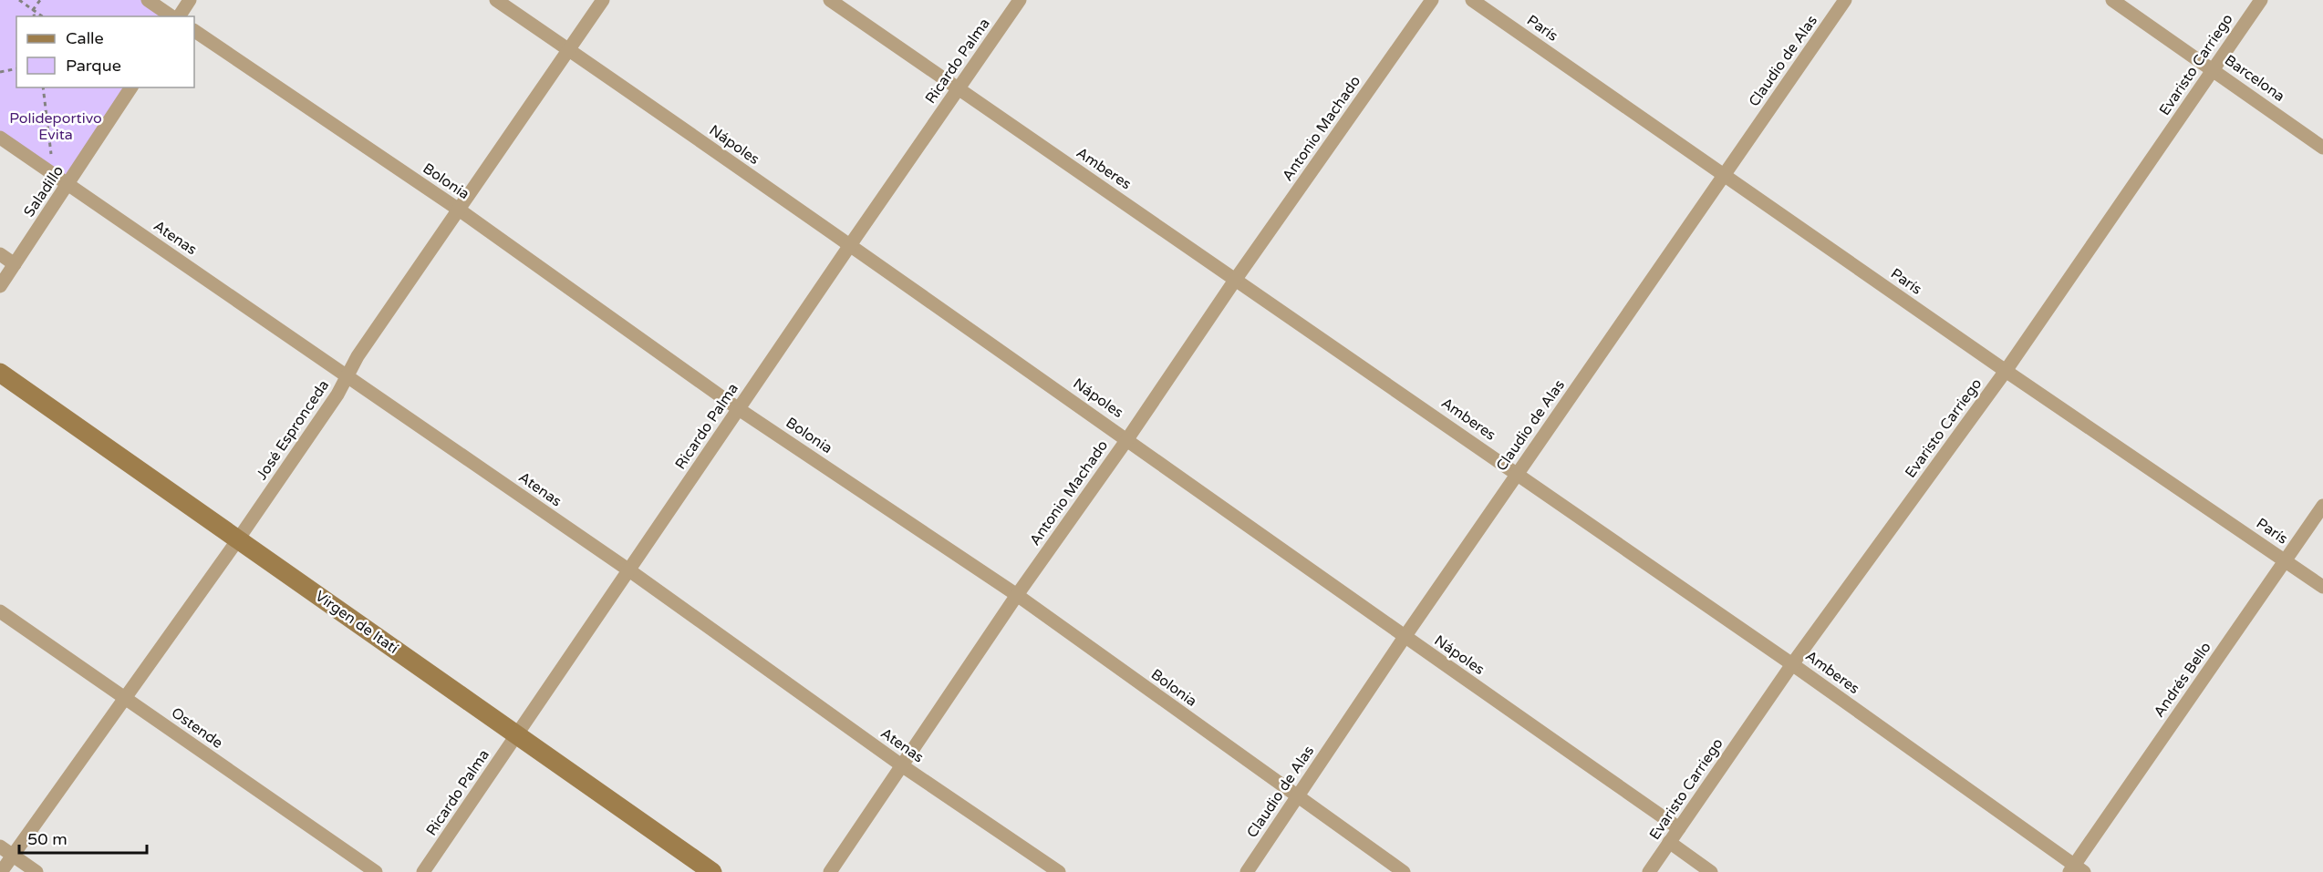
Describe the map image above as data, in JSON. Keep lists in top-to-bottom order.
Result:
{
  "streets": {
    "street": [
      "París",
      "Ricardo Palma",
      "Claudio de Alas",
      "Evaristo Carriego",
      "Barcelona",
      "Antonio Machado",
      "Nápoles",
      "Amberes",
      "Bolonia",
      "Saladillo",
      "Atenas",
      "José Espronceda",
      "Virgen de Itatí",
      "Andrés Bello",
      "Ostende"
    ]
  },
  "crossings": [
    ["París", "Claudio de Alas"],
    ["París", "Evaristo Carriego"],
    ["París", "Andrés Bello"],
    ["Ricardo Palma", "Nápoles"],
    ["Ricardo Palma", "Amberes"],
    ["Ricardo Palma", "Bolonia"],
    ["Ricardo Palma", "Atenas"],
    ["Ricardo Palma", "Virgen de Itatí"],
    ["Claudio de Alas", "Nápoles"],
    ["Claudio de Alas", "Amberes"],
    ["Claudio de Alas", "Bolonia"],
    ["Evaristo Carriego", "Barcelona"],
    ["Evaristo Carriego", "Nápoles"],
    ["Evaristo Carriego", "Amberes"],
    ["Antonio Machado", "Nápoles"],
    ["Antonio Machado", "Amberes"],
    ["Antonio Machado", "Bolonia"],
    ["Antonio Machado", "Atenas"],
    ["Nápoles", "José Espronceda"],
    ["Amberes", "Andrés Bello"],
    ["Bolonia", "José Espronceda"],
    ["Saladillo", "Atenas"],
    ["Atenas", "José Espronceda"],
    ["José Espronceda", "Virgen de Itatí"],
    ["José Espronceda", "Ostende"]
  ],
  "parks": ["Polideportivo Evita"],
  "legend": ["Calle", "Parque"],
  "scale_bar": "50 m"
}
